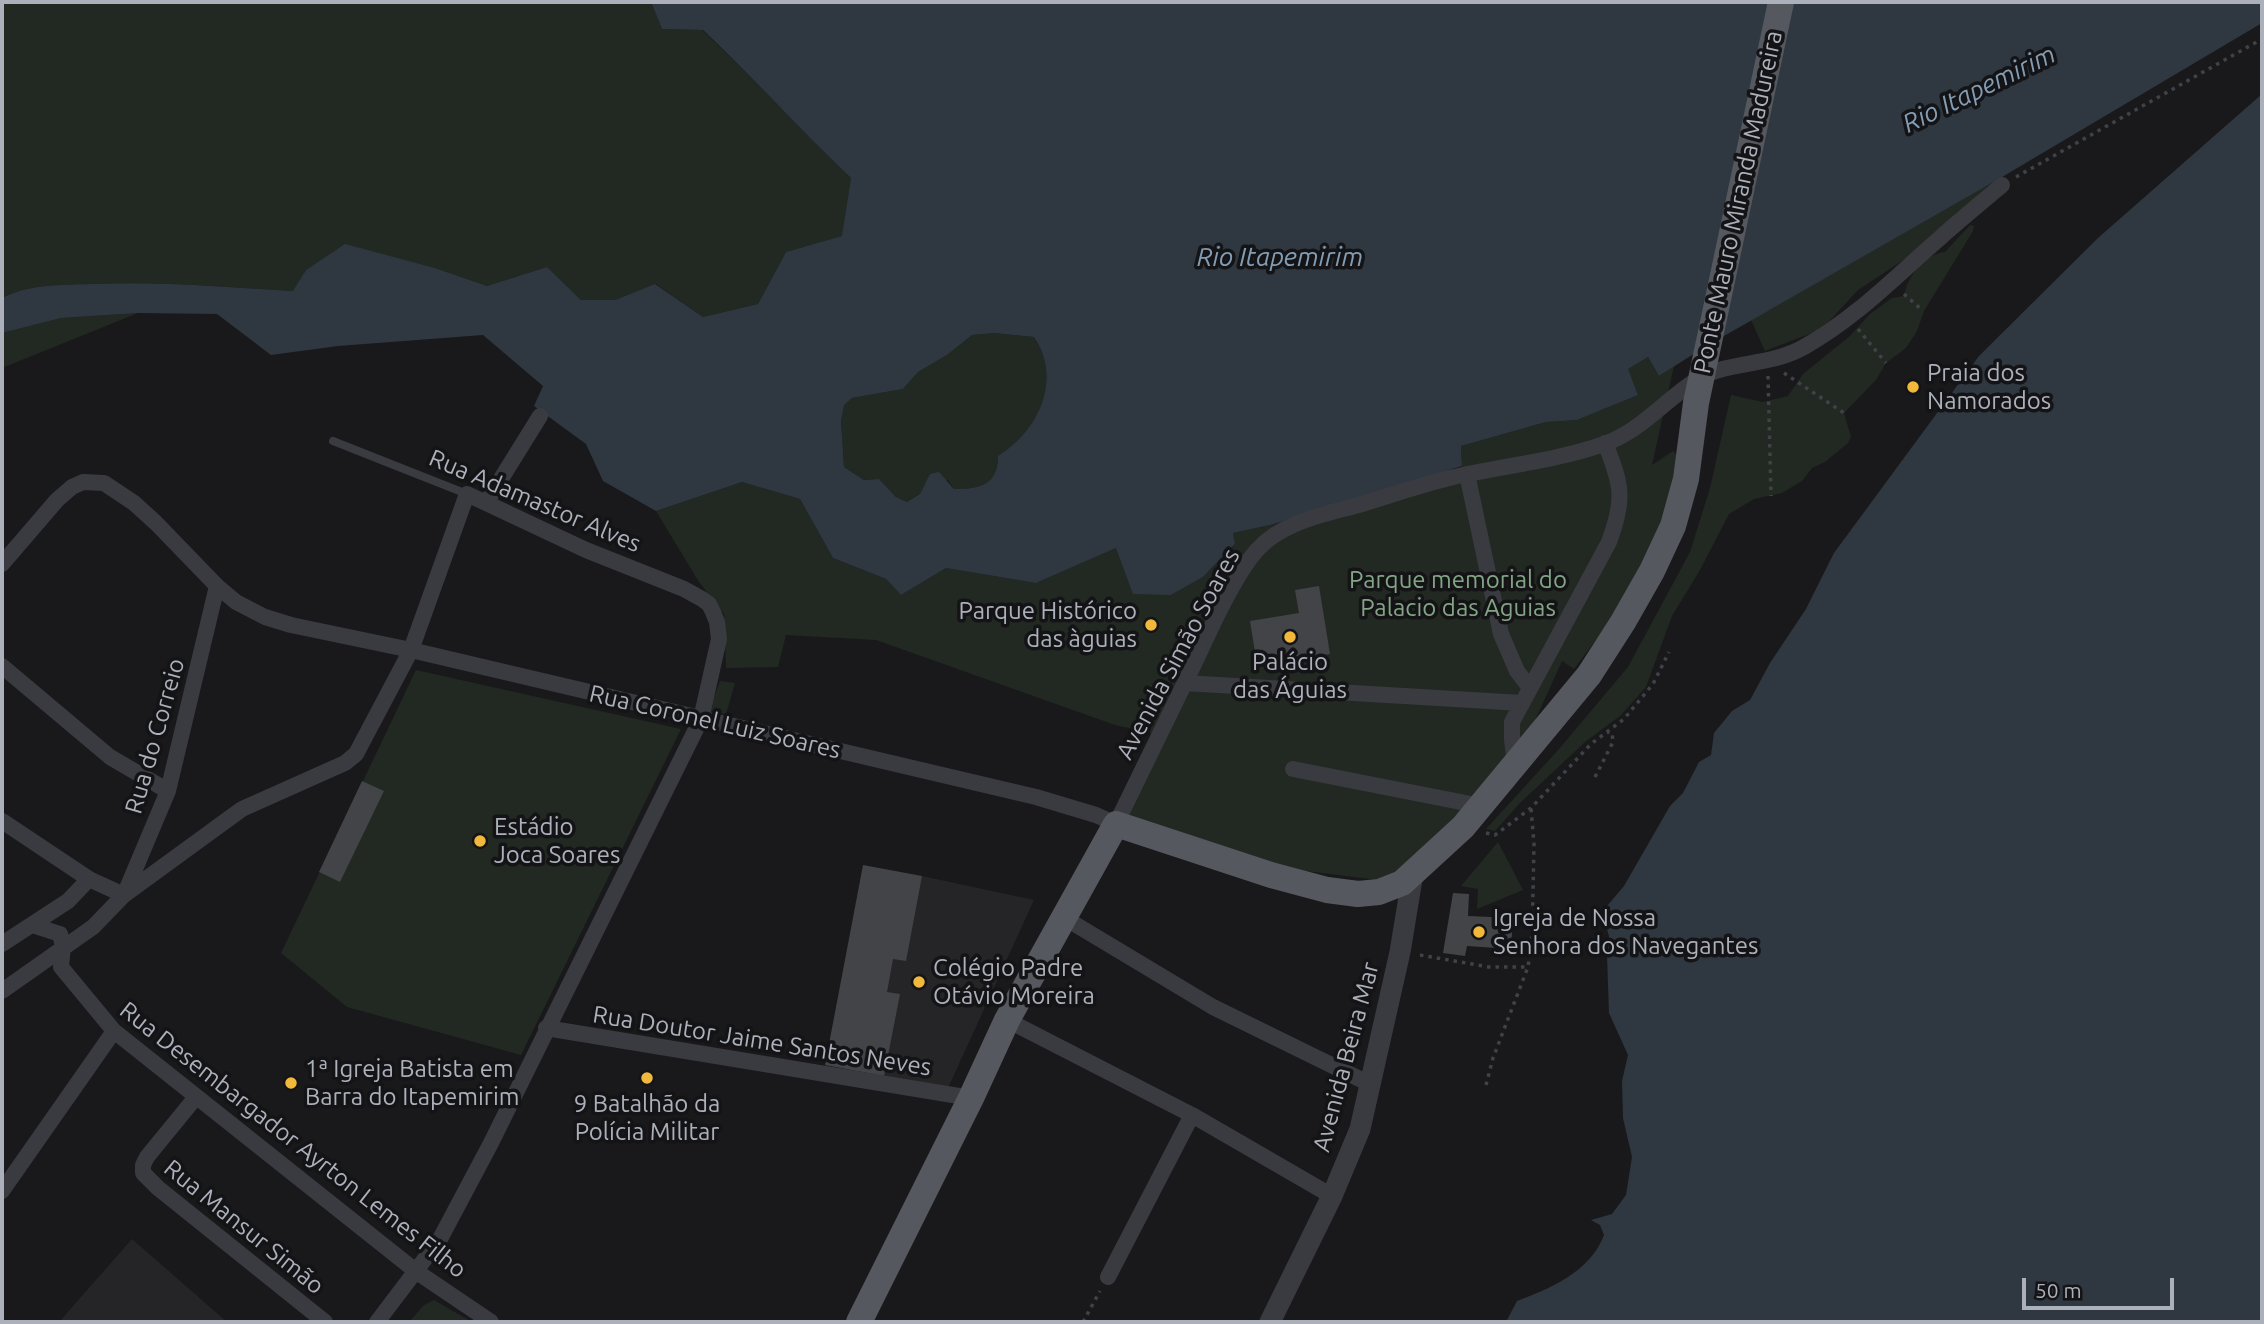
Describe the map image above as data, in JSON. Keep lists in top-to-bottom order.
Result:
{
  "streets": {
    "main road": ["Ponte Mauro Miranda Madureira", "Rua Coronel Luiz Soares"],
    "street": [
      "Rua Adamastor Alves",
      "Avenida Simão Soares",
      "Rua do Correio",
      "Rua Doutor Jaime Santos Neves",
      "Avenida Beira Mar",
      "Rua Desembargador Ayrton Lemes Filho",
      "Rua Mansur Simão"
    ]
  },
  "crossings": [
    ["Ponte Mauro Miranda Madureira", "Rua Coronel Luiz Soares"],
    ["Rua Adamastor Alves", "Rua Coronel Luiz Soares"],
    ["Avenida Simão Soares", "Rua Coronel Luiz Soares"],
    ["Rua Coronel Luiz Soares", "Rua do Correio"],
    ["Rua Coronel Luiz Soares", "Avenida Beira Mar"],
    ["Rua Desembargador Ayrton Lemes Filho", "Rua Mansur Simão"]
  ],
  "water": ["Rio Itapemirim"],
  "parks": ["Parque memorial do Palacio das Aguias"],
  "places": [
    "Praia dos Namorados",
    "Parque Histórico das àguias",
    "Palácio das Águias",
    "Estádio Joca Soares",
    "Igreja de Nossa Senhora dos Navegantes",
    "Colégio Padre Otávio Moreira",
    "9 Batalhão da Polícia Militar",
    "1ª Igreja Batista em Barra do Itapemirim"
  ],
  "scale_bar": "50 m"
}
